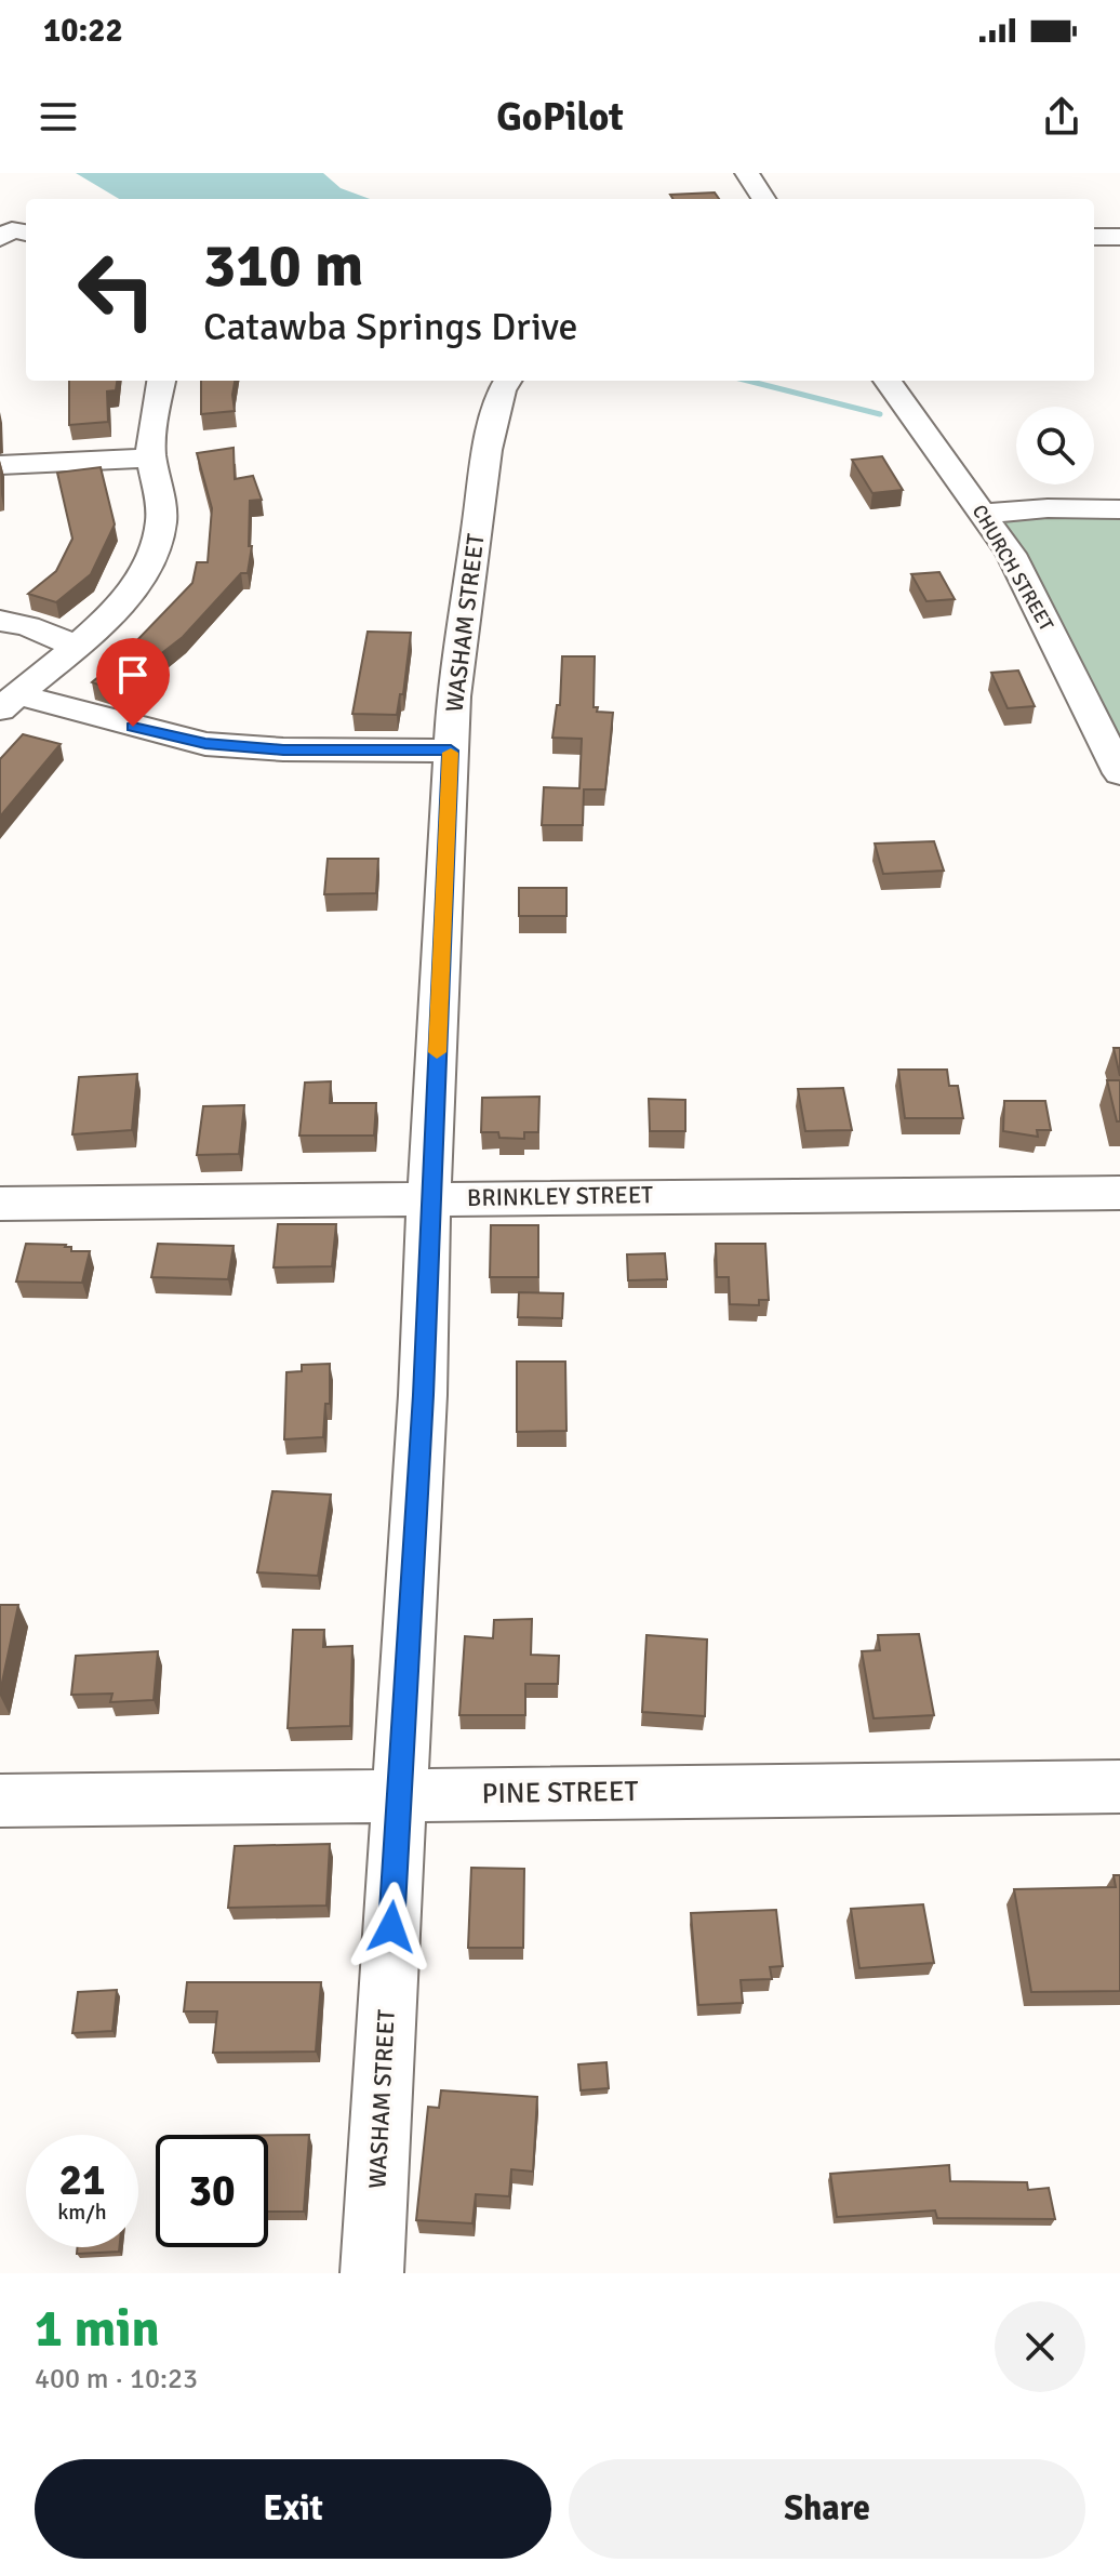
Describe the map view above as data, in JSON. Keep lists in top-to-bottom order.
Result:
{
  "streets": {
    "street": [
      "CHURCH STREET",
      "WASHAM STREET",
      "BRINKLEY STREET",
      "PINE STREET"
    ]
  },
  "crossings": [
    ["WASHAM STREET", "BRINKLEY STREET"],
    ["WASHAM STREET", "PINE STREET"]
  ],
  "page": {
    "status": "10:22",
    "header": "GoPilot",
    "turn": ["310 m", "Catawba Springs Drive"],
    "speed": "21 km/h",
    "limit": "30",
    "heading": ["1 min", "400 m · 10:23"],
    "buttons": ["Exit", "Share"]
  }
}
